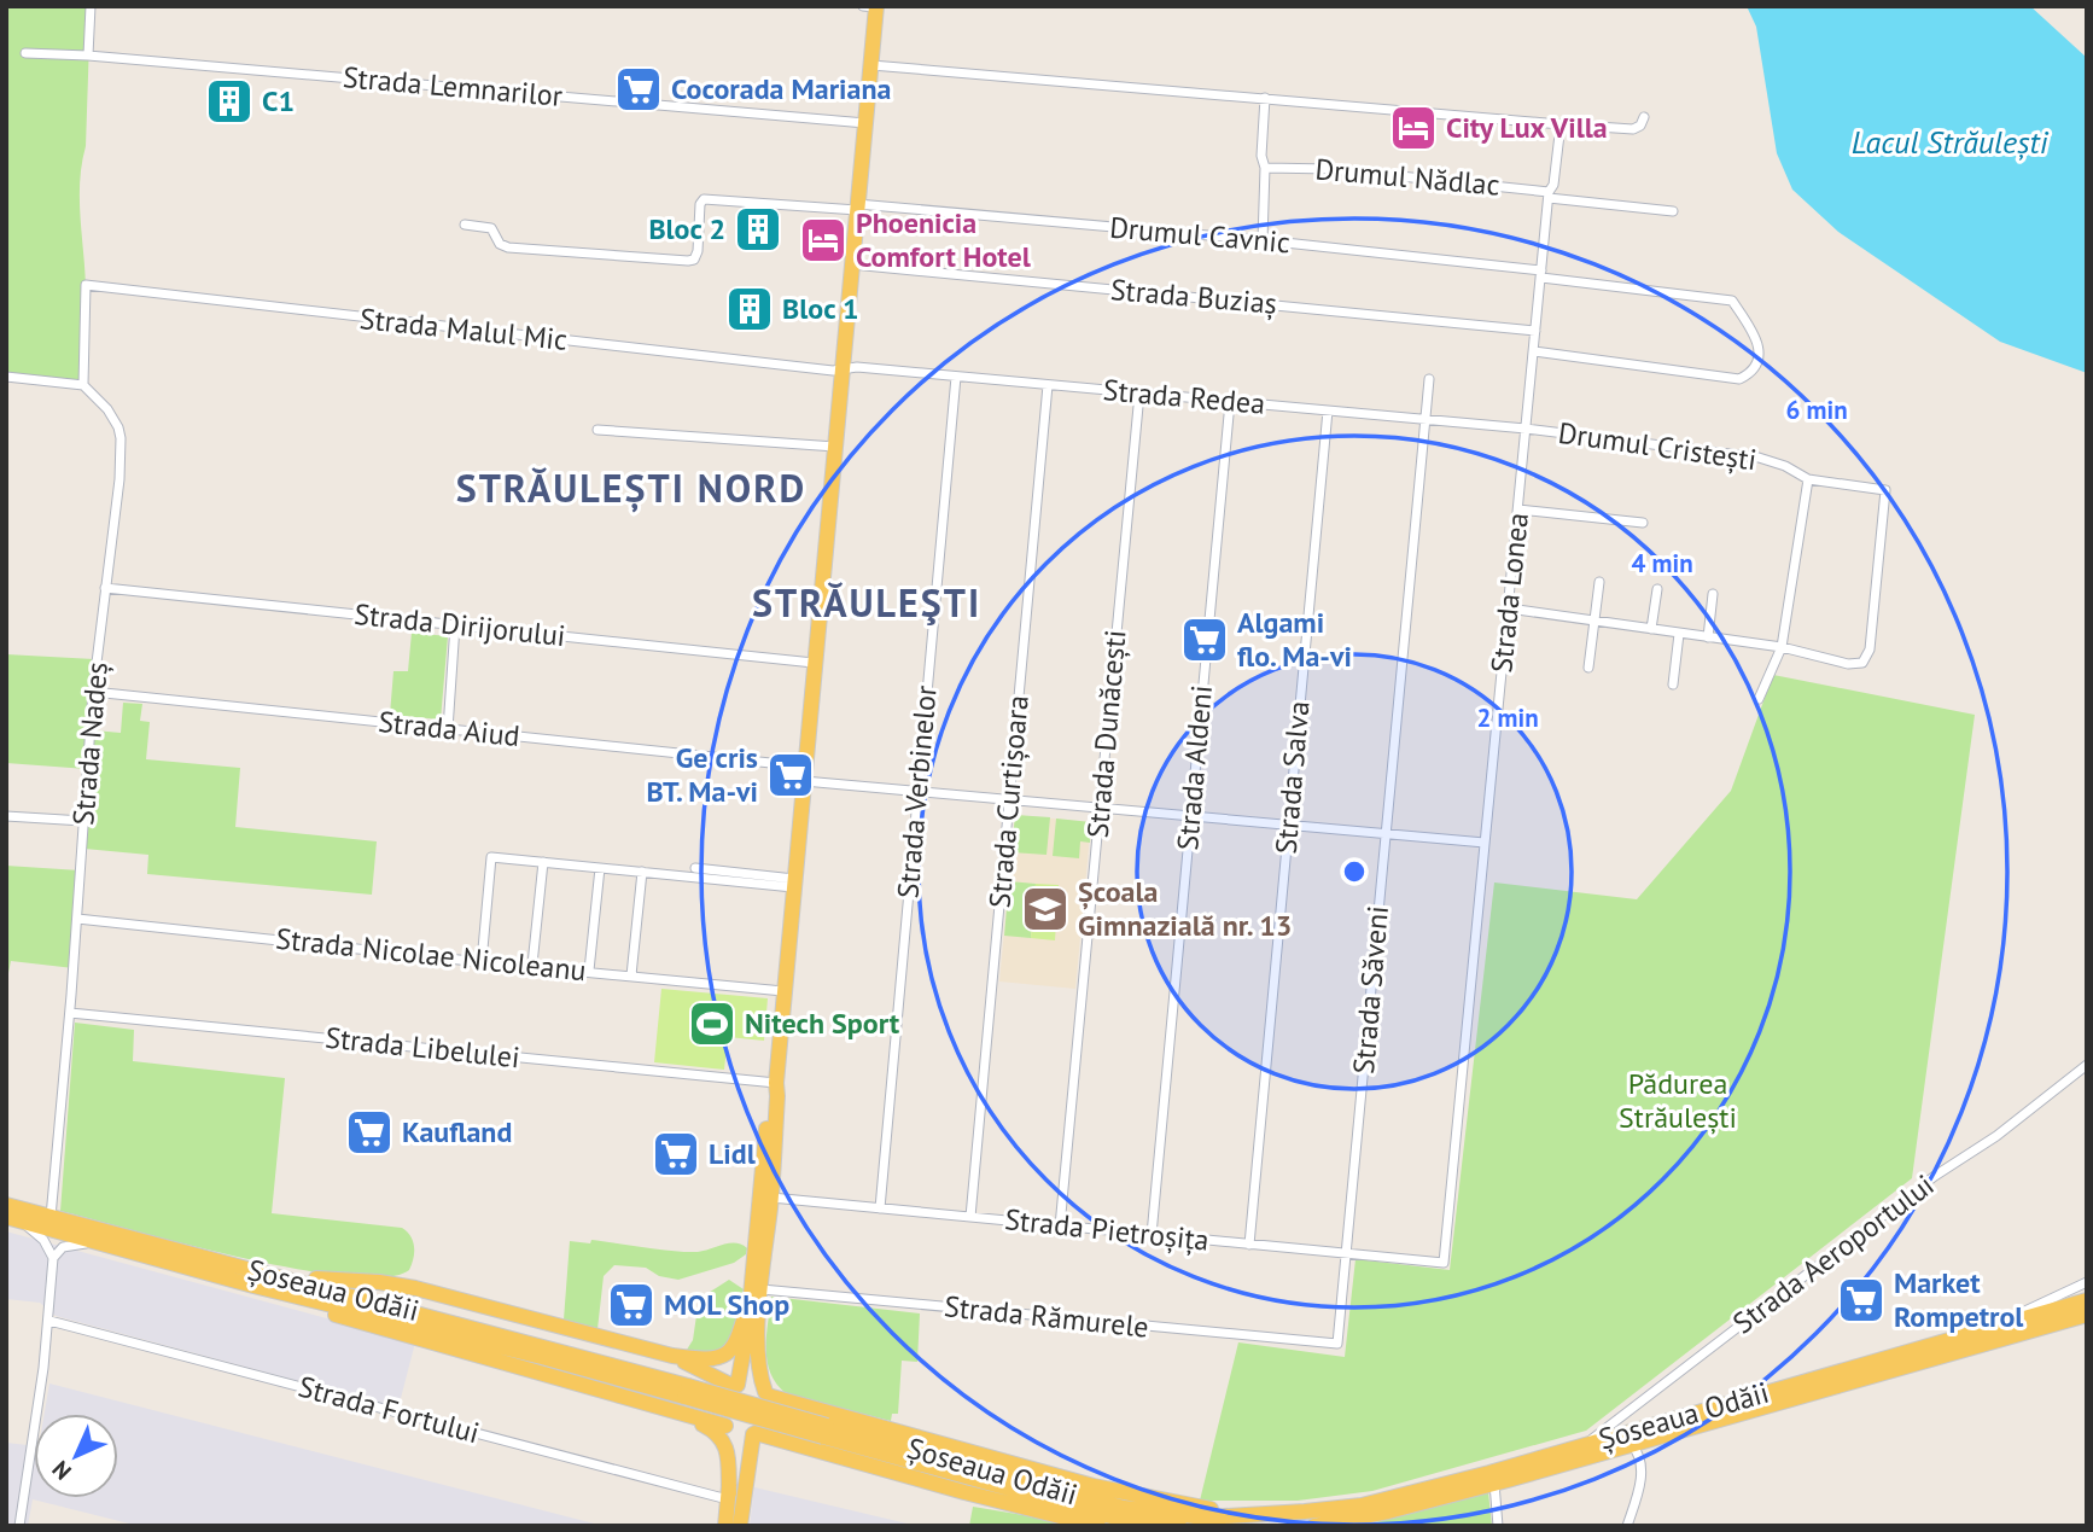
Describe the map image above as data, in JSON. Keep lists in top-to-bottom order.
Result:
{
  "streets": {
    "main road": ["Șoseaua Odăii"],
    "street": [
      "Strada Lemnarilor",
      "Drumul Nădlac",
      "Drumul Cavnic",
      "Strada Buziaș",
      "Strada Malul Mic",
      "Strada Redea",
      "Drumul Cristești",
      "Strada Lonea",
      "Strada Dirijorului",
      "Strada Aiud",
      "Strada Dunăcești",
      "Strada Nadeș",
      "Strada Aldeni",
      "Strada Salva",
      "Strada Verbinelor",
      "Strada Curtișoara",
      "Strada Nicolae Nicoleanu",
      "Strada Săveni",
      "Strada Libelulei",
      "Strada Pietroșița",
      "Strada Aeroportului",
      "Strada Rămurele",
      "Strada Fortului"
    ]
  },
  "crossings": [
    ["Drumul Nădlac", "Strada Lonea"],
    ["Drumul Cavnic", "Strada Lonea"],
    ["Strada Buziaș", "Strada Lonea"],
    ["Strada Malul Mic", "Strada Redea"],
    ["Strada Malul Mic", "Strada Nadeș"],
    ["Strada Redea", "Drumul Cristești"],
    ["Strada Redea", "Strada Lonea"],
    ["Strada Redea", "Strada Dunăcești"],
    ["Strada Redea", "Strada Aldeni"],
    ["Strada Redea", "Strada Salva"],
    ["Strada Redea", "Strada Verbinelor"],
    ["Strada Redea", "Strada Curtișoara"],
    ["Strada Redea", "Strada Săveni"],
    ["Drumul Cristești", "Strada Lonea"],
    ["Strada Lonea", "Strada Aiud"],
    ["Strada Lonea", "Strada Pietroșița"],
    ["Strada Dirijorului", "Strada Nadeș"],
    ["Strada Aiud", "Strada Dunăcești"],
    ["Strada Aiud", "Strada Nadeș"],
    ["Strada Aiud", "Strada Aldeni"],
    ["Strada Aiud", "Strada Salva"],
    ["Strada Aiud", "Strada Verbinelor"],
    ["Strada Aiud", "Strada Curtișoara"],
    ["Strada Aiud", "Strada Săveni"],
    ["Strada Dunăcești", "Strada Pietroșița"],
    ["Strada Nadeș", "Strada Nicolae Nicoleanu"],
    ["Strada Nadeș", "Strada Libelulei"],
    ["Strada Nadeș", "Șoseaua Odăii"],
    ["Strada Aldeni", "Strada Pietroșița"],
    ["Strada Salva", "Strada Pietroșița"],
    ["Strada Verbinelor", "Strada Pietroșița"],
    ["Strada Curtișoara", "Strada Pietroșița"],
    ["Strada Săveni", "Strada Pietroșița"],
    ["Strada Săveni", "Strada Rămurele"],
    ["Strada Aeroportului", "Șoseaua Odăii"]
  ],
  "districts": ["STRĂULEȘTI NORD", "STRĂULEŞTI"],
  "water": ["Lacul Străulești"],
  "parks": ["Pădurea Străulești"],
  "places": {
    "supermarket": [
      "Cocorada Mariana",
      "Algami flo. Ma-vi",
      "Ge cris BT. Ma-vi",
      "Kaufland",
      "Lidl",
      "Market Rompetrol",
      "MOL Shop"
    ],
    "building": ["C1", "Bloc 2", "Bloc 1"],
    "hotel": ["City Lux Villa", "Phoenicia Comfort Hotel"],
    "school or university": ["Școala Gimnazială nr. 13"],
    "sports": ["Nitech Sport"]
  },
  "north": "bottom left",
  "rings": ["6 min", "4 min", "2 min"]
}
